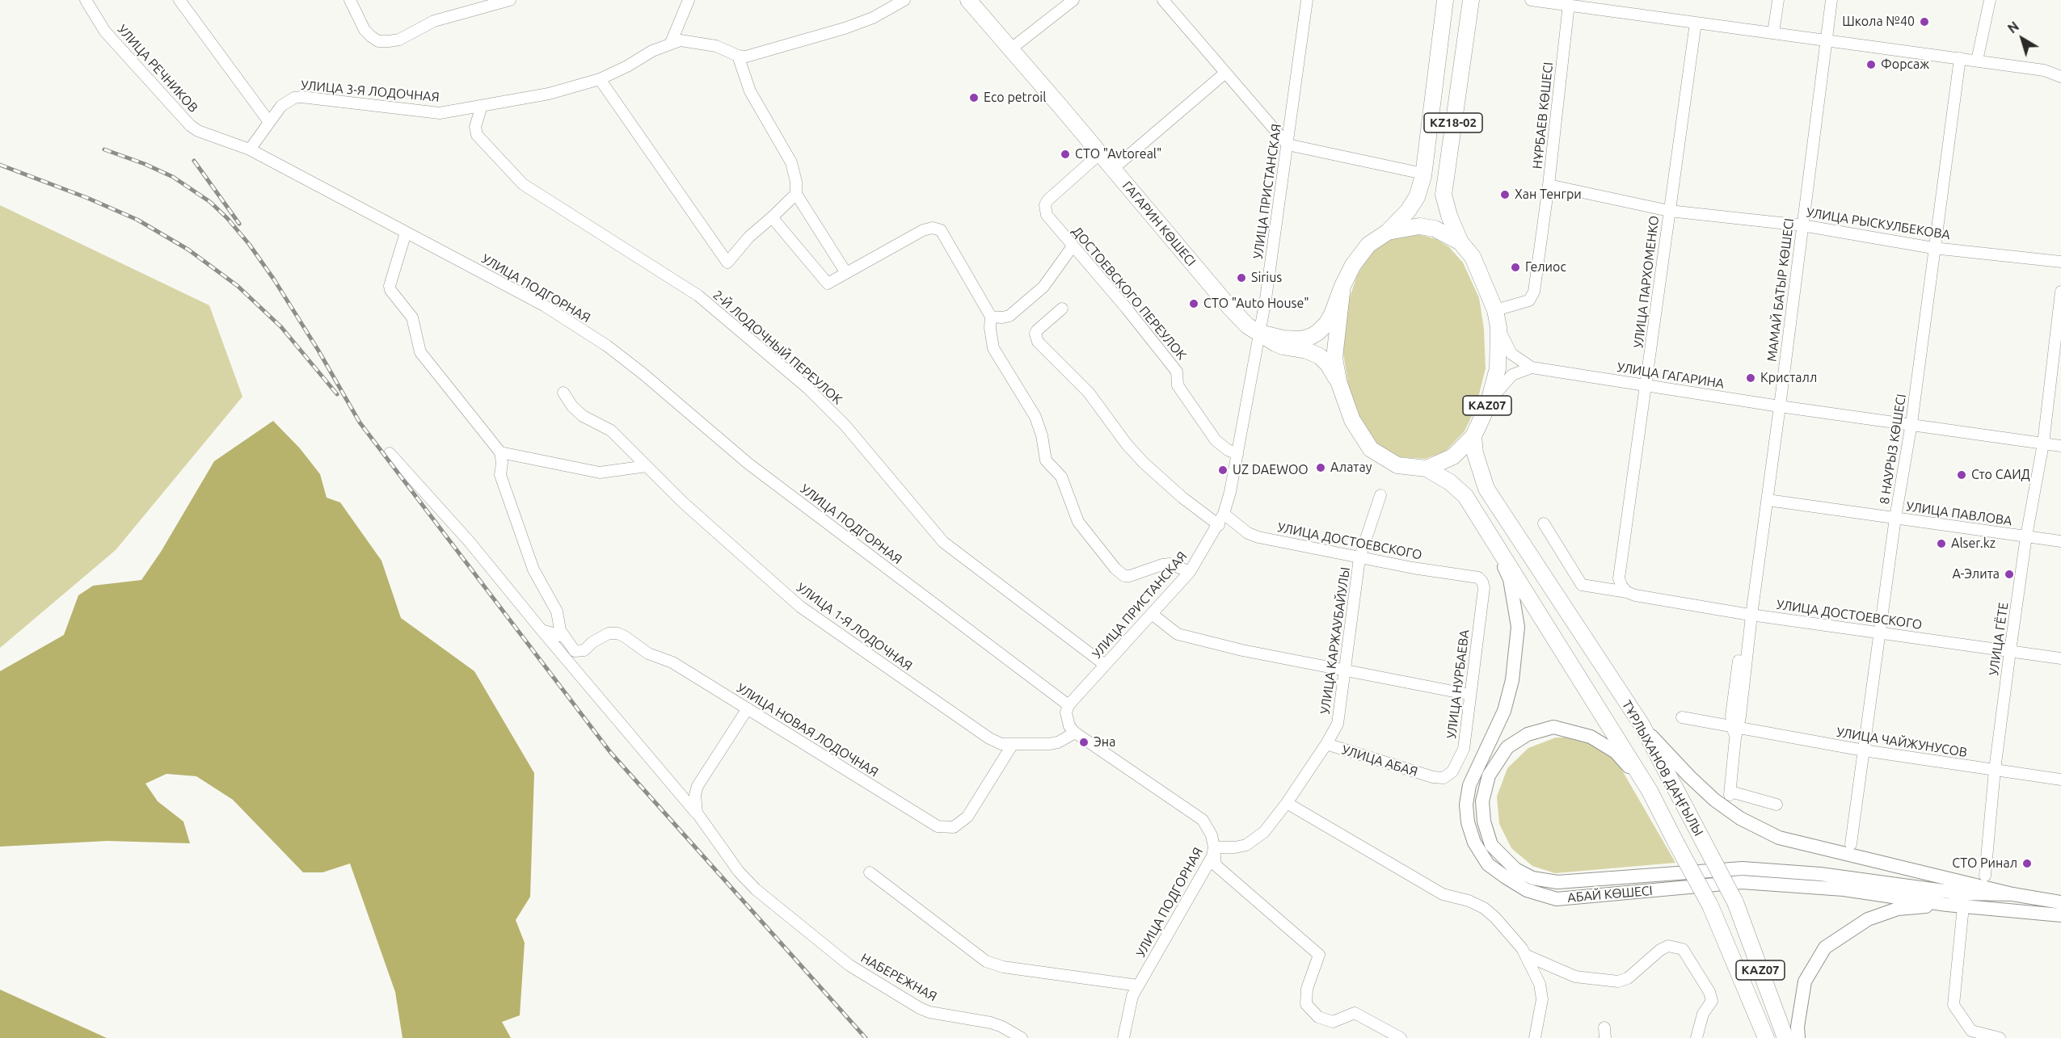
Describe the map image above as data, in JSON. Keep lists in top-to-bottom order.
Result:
{
  "streets": {
    "highway": [
      "KZ18-02",
      "ГАГАРИН КӨШЕСІ",
      "KAZ07",
      "ТҰРЛЫХАНОВ ДАҢҒЫЛЫ"
    ],
    "main road": ["АБАЙ КӨШЕСІ"],
    "street": [
      "УЛИЦА РЕЧНИКОВ",
      "УЛИЦА 3-Я ЛОДОЧНАЯ",
      "НҰРБАЕВ КӨШЕСІ",
      "УЛИЦА ПРИСТАНСКАЯ",
      "УЛИЦА РЫСКУЛБЕКОВА",
      "УЛИЦА ПАРХОМЕНКО",
      "УЛИЦА ПОДГОРНАЯ",
      "МАМАЙ БАТЫР КӨШЕСІ",
      "ДОСТОЕВСКОГО ПЕРЕУЛОК",
      "2-Й ЛОДОЧНЫЙ ПЕРЕУЛОК",
      "УЛИЦА ГАГАРИНА",
      "8 НАУРЫЗ КӨШЕСІ",
      "УЛИЦА ПАВЛОВА",
      "УЛИЦА ДОСТОЕВСКОГО",
      "УЛИЦА 1-Я ЛОДОЧНАЯ",
      "УЛИЦА ГЁТЕ",
      "УЛИЦА КАРЖАУБАЙУЛЫ",
      "УЛИЦА НУРБАЕВА",
      "УЛИЦА НОВАЯ ЛОДОЧНАЯ",
      "УЛИЦА ЧАЙЖУНУСОВ",
      "УЛИЦА АБАЯ",
      "НАБЕРЕЖНАЯ"
    ]
  },
  "crossings": [
    ["УЛИЦА РЕЧНИКОВ", "УЛИЦА 3-Я ЛОДОЧНАЯ"],
    ["УЛИЦА РЕЧНИКОВ", "УЛИЦА ПОДГОРНАЯ"],
    ["УЛИЦА 3-Я ЛОДОЧНАЯ", "УЛИЦА ПОДГОРНАЯ"],
    ["УЛИЦА 3-Я ЛОДОЧНАЯ", "2-Й ЛОДОЧНЫЙ ПЕРЕУЛОК"],
    ["НҰРБАЕВ КӨШЕСІ", "УЛИЦА РЫСКУЛБЕКОВА"],
    ["НҰРБАЕВ КӨШЕСІ", "KAZ07"],
    ["KZ18-02", "KAZ07"],
    ["УЛИЦА ПРИСТАНСКАЯ", "ГАГАРИН КӨШЕСІ"],
    ["УЛИЦА ПРИСТАНСКАЯ", "УЛИЦА ПОДГОРНАЯ"],
    ["УЛИЦА ПРИСТАНСКАЯ", "ДОСТОЕВСКОГО ПЕРЕУЛОК"],
    ["УЛИЦА ПРИСТАНСКАЯ", "2-Й ЛОДОЧНЫЙ ПЕРЕУЛОК"],
    ["УЛИЦА ПРИСТАНСКАЯ", "KAZ07"],
    ["УЛИЦА ПРИСТАНСКАЯ", "УЛИЦА ДОСТОЕВСКОГО"],
    ["ГАГАРИН КӨШЕСІ", "ДОСТОЕВСКОГО ПЕРЕУЛОК"],
    ["ГАГАРИН КӨШЕСІ", "KAZ07"],
    ["УЛИЦА РЫСКУЛБЕКОВА", "УЛИЦА ПАРХОМЕНКО"],
    ["УЛИЦА РЫСКУЛБЕКОВА", "МАМАЙ БАТЫР КӨШЕСІ"],
    ["УЛИЦА РЫСКУЛБЕКОВА", "8 НАУРЫЗ КӨШЕСІ"],
    ["УЛИЦА ПАРХОМЕНКО", "УЛИЦА ГАГАРИНА"],
    ["УЛИЦА ПАРХОМЕНКО", "УЛИЦА ДОСТОЕВСКОГО"],
    ["УЛИЦА ПОДГОРНАЯ", "УЛИЦА 1-Я ЛОДОЧНАЯ"],
    ["УЛИЦА ПОДГОРНАЯ", "УЛИЦА КАРЖАУБАЙУЛЫ"],
    ["МАМАЙ БАТЫР КӨШЕСІ", "УЛИЦА ГАГАРИНА"],
    ["МАМАЙ БАТЫР КӨШЕСІ", "УЛИЦА ПАВЛОВА"],
    ["МАМАЙ БАТЫР КӨШЕСІ", "УЛИЦА ДОСТОЕВСКОГО"],
    ["МАМАЙ БАТЫР КӨШЕСІ", "УЛИЦА ЧАЙЖУНУСОВ"],
    ["УЛИЦА ГАГАРИНА", "KAZ07"],
    ["УЛИЦА ГАГАРИНА", "8 НАУРЫЗ КӨШЕСІ"],
    ["УЛИЦА ГАГАРИНА", "УЛИЦА ГЁТЕ"],
    ["KAZ07", "ТҰРЛЫХАНОВ ДАҢҒЫЛЫ"],
    ["8 НАУРЫЗ КӨШЕСІ", "УЛИЦА ПАВЛОВА"],
    ["8 НАУРЫЗ КӨШЕСІ", "УЛИЦА ДОСТОЕВСКОГО"],
    ["8 НАУРЫЗ КӨШЕСІ", "УЛИЦА ЧАЙЖУНУСОВ"],
    ["УЛИЦА ПАВЛОВА", "УЛИЦА ГЁТЕ"],
    ["УЛИЦА ДОСТОЕВСКОГО", "УЛИЦА ГЁТЕ"],
    ["УЛИЦА ДОСТОЕВСКОГО", "УЛИЦА КАРЖАУБАЙУЛЫ"],
    ["УЛИЦА ДОСТОЕВСКОГО", "УЛИЦА НУРБАЕВА"],
    ["УЛИЦА 1-Я ЛОДОЧНАЯ", "УЛИЦА НОВАЯ ЛОДОЧНАЯ"],
    ["УЛИЦА ГЁТЕ", "УЛИЦА ЧАЙЖУНУСОВ"],
    ["УЛИЦА КАРЖАУБАЙУЛЫ", "УЛИЦА АБАЯ"],
    ["УЛИЦА НУРБАЕВА", "УЛИЦА АБАЯ"],
    ["ТҰРЛЫХАНОВ ДАҢҒЫЛЫ", "АБАЙ КӨШЕСІ"]
  ],
  "places": [
    "Школа №40",
    "Форсаж",
    "Eco petroil",
    "СТО \"Avtoreal\"",
    "Хан Тенгри",
    "Гелиос",
    "Sirius",
    "СТО \"Auto House\"",
    "Кристалл",
    "Алатау",
    "UZ DAEWOO",
    "Сто САИД",
    "Alser.kz",
    "А-Элита",
    "Эна",
    "СТО Ринал"
  ],
  "north": "top left"
}
